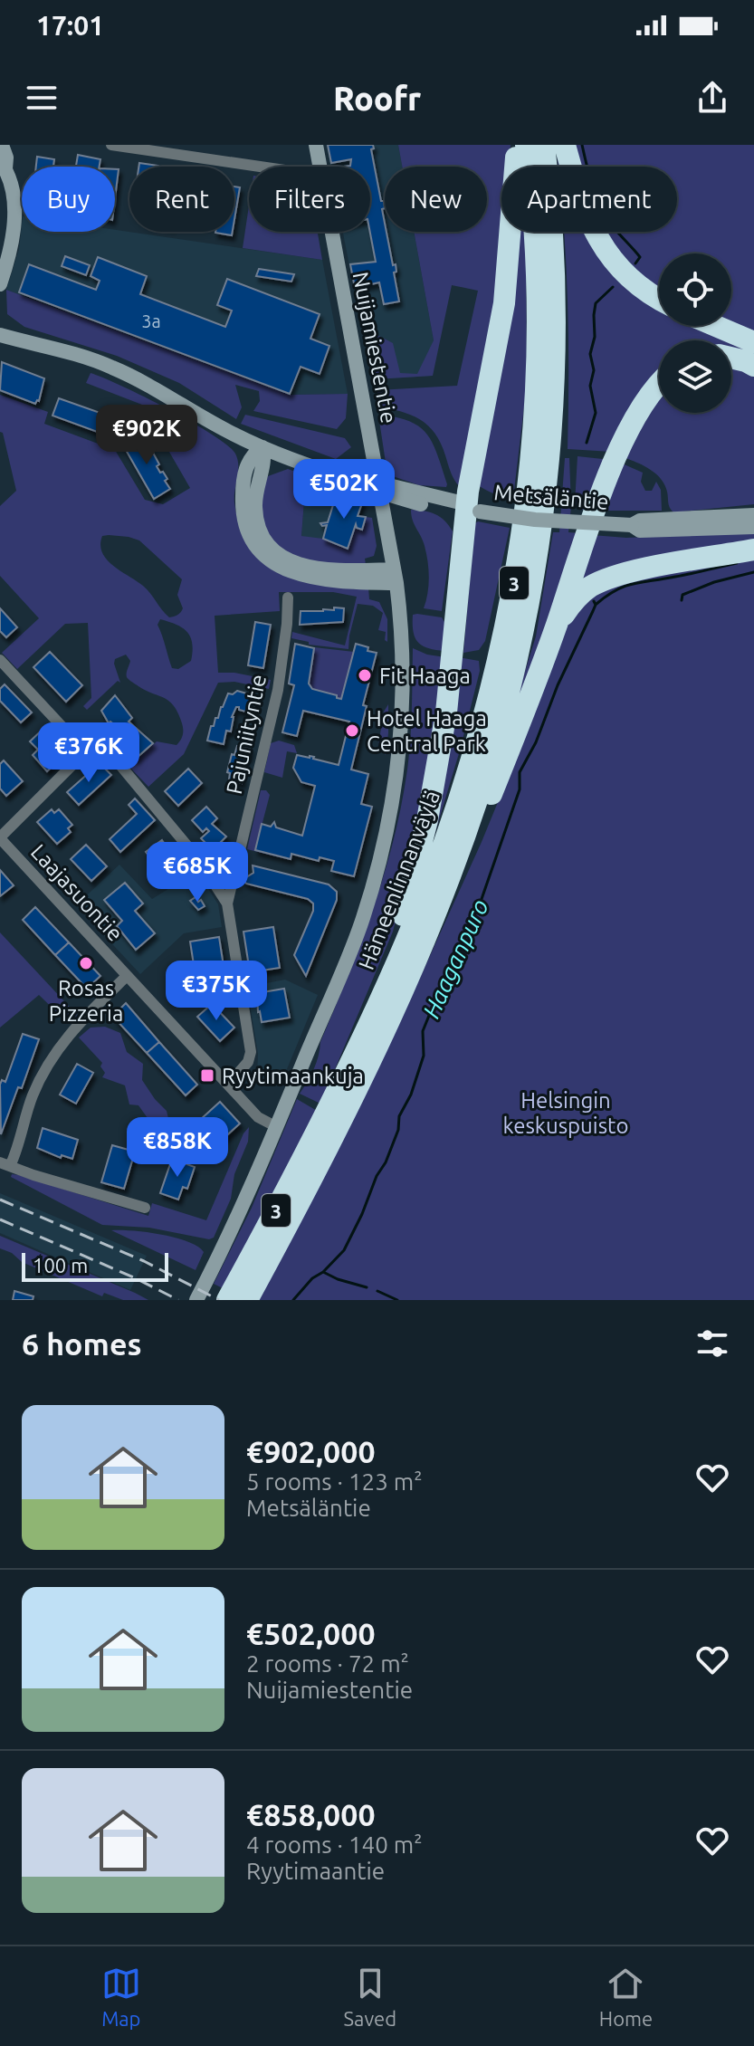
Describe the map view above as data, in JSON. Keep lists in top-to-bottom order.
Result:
{
  "streets": {
    "highway": ["3", "Hämeenlinnanväylä"],
    "main road": ["Nuijamiestentie", "Metsäläntie"],
    "street": ["Pajuniityntie", "Laajasuontie"]
  },
  "crossings": [
    ["Nuijamiestentie", "Laajasuontie"],
    ["Pajuniityntie", "Laajasuontie"]
  ],
  "water": ["Haaganpuro"],
  "parks": ["Helsingin keskuspuisto"],
  "places": {
    "other": ["Fit Haaga", "Hotel Haaga Central Park", "Rosas Pizzeria"],
    "transit": ["Ryytimaankuja"]
  },
  "house_numbers": ["3a"],
  "scale_bar": "100 m",
  "page": {
    "status": "17:01",
    "header": "Roofr",
    "chip": [
      "Buy",
      "Rent",
      "Filters",
      "New",
      "Apartment"
    ],
    "price": [
      "€902K",
      "€502K",
      "€376K",
      "€685K",
      "€375K",
      "€858K"
    ],
    "scale": "100 m",
    "heading": "6 homes",
    "list": [
      {
        "name": "€902,000",
        "note": "5 rooms · 123 m² · Metsäläntie"
      },
      {
        "name": "€502,000",
        "note": "2 rooms · 72 m² · Nuijamiestentie"
      },
      {
        "name": "€858,000",
        "note": "4 rooms · 140 m² · Ryytimaantie"
      }
    ],
    "tabs": ["Map", "Saved", "Home"]
  }
}
